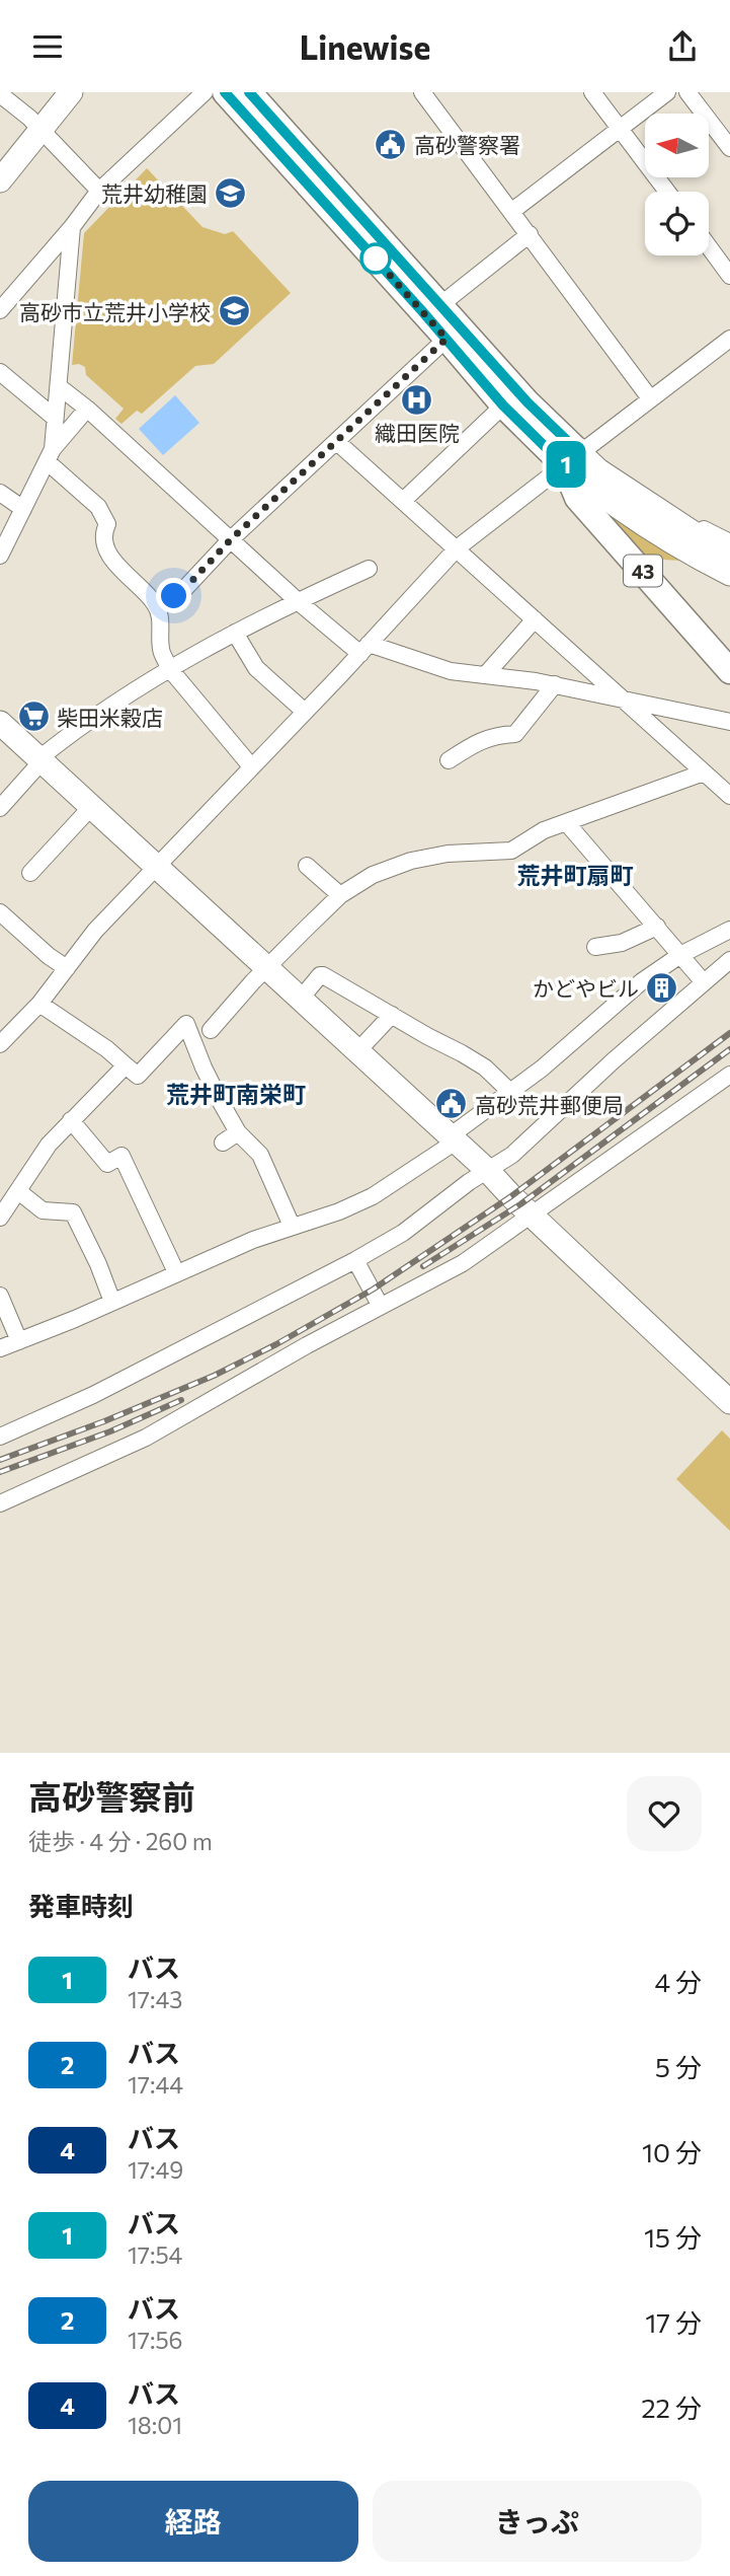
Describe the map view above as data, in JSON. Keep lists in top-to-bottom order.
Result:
{
  "streets": {
    "main road": ["43"]
  },
  "districts": ["荒井町扇町", "荒井町南栄町"],
  "places": {
    "public building": ["高砂警察署", "高砂荒井郵便局"],
    "school or university": ["荒井幼稚園", "高砂市立荒井小学校"],
    "hospital": ["織田医院"],
    "supermarket": ["柴田米穀店"],
    "building": ["かどやビル"]
  },
  "lines": ["bus line 1"],
  "north": "left",
  "page": {
    "header": "Linewise",
    "on_map": "1",
    "heading": [
      ["高砂警察前", "徒歩 · 4 分 · 260 m"],
      "発車時刻"
    ],
    "list": [
      {
        "mark": "1",
        "name": "バス",
        "note": "17:43",
        "value": "4 分"
      },
      {
        "mark": "2",
        "name": "バス",
        "note": "17:44",
        "value": "5 分"
      },
      {
        "mark": "4",
        "name": "バス",
        "note": "17:49",
        "value": "10 分"
      },
      {
        "mark": "1",
        "name": "バス",
        "note": "17:54",
        "value": "15 分"
      },
      {
        "mark": "2",
        "name": "バス",
        "note": "17:56",
        "value": "17 分"
      },
      {
        "mark": "4",
        "name": "バス",
        "note": "18:01",
        "value": "22 分"
      }
    ],
    "buttons": ["経路", "きっぷ"]
  }
}
